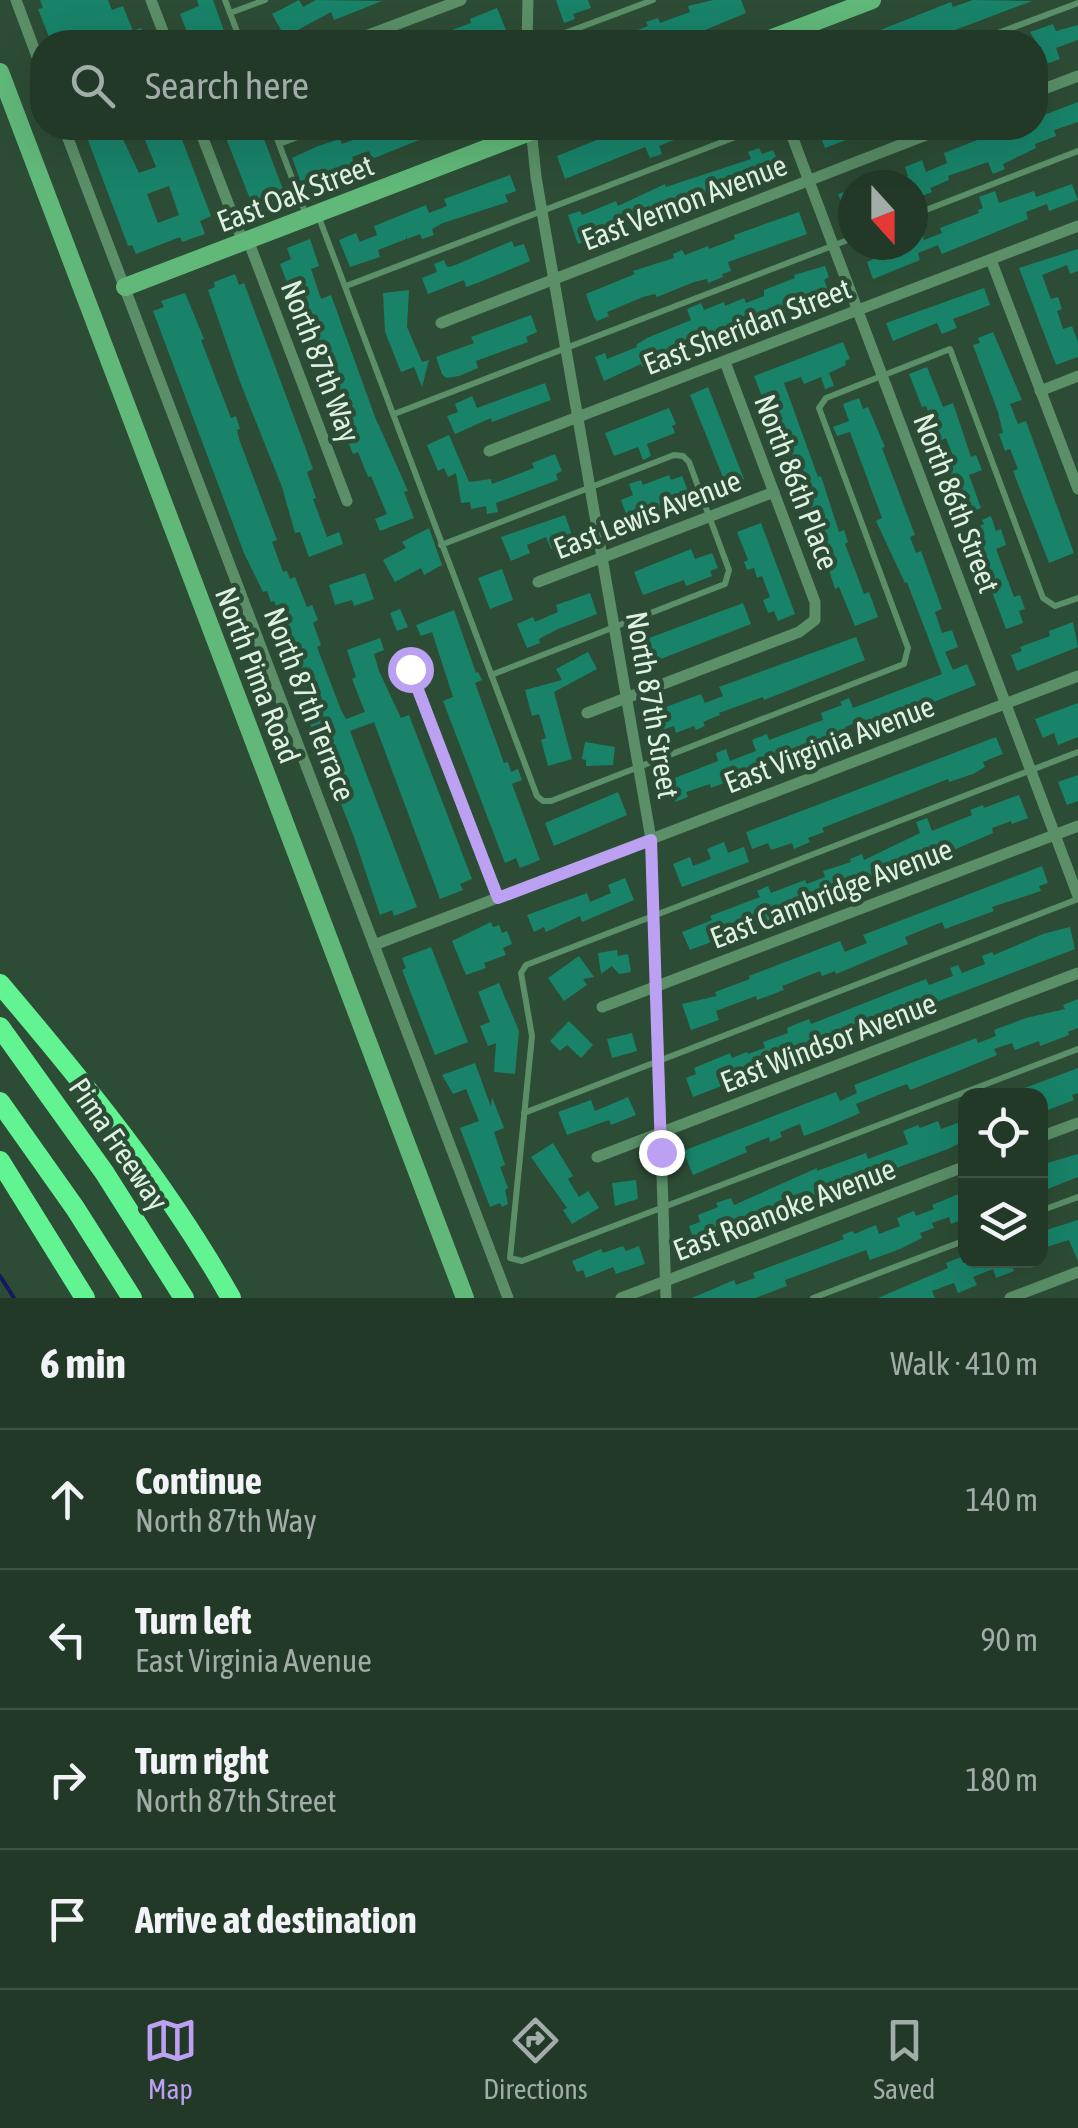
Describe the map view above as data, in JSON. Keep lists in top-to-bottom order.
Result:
{
  "streets": {
    "highway": ["Pima Freeway"],
    "main road": ["East Oak Street", "North Pima Road"],
    "street": [
      "East Vernon Avenue",
      "East Sheridan Street",
      "North 87th Way",
      "North 86th Place",
      "North 86th Street",
      "East Lewis Avenue",
      "North 87th Terrace",
      "North 87th Street",
      "East Virginia Avenue",
      "East Cambridge Avenue",
      "East Windsor Avenue",
      "East Roanoke Avenue"
    ]
  },
  "crossings": [
    ["East Oak Street", "North 87th Way"],
    ["East Oak Street", "North 87th Terrace"],
    ["East Vernon Avenue", "North 86th Street"],
    ["East Vernon Avenue", "North 87th Street"],
    ["East Sheridan Street", "North 86th Place"],
    ["East Sheridan Street", "North 86th Street"],
    ["East Sheridan Street", "North 87th Street"],
    ["North 86th Place", "East Lewis Avenue"],
    ["North 86th Place", "North 87th Street"],
    ["North 86th Street", "East Virginia Avenue"],
    ["North 86th Street", "East Cambridge Avenue"],
    ["East Lewis Avenue", "North 87th Street"],
    ["North 87th Terrace", "East Virginia Avenue"],
    ["North 87th Street", "East Virginia Avenue"],
    ["North 87th Street", "East Cambridge Avenue"],
    ["North 87th Street", "East Windsor Avenue"],
    ["North 87th Street", "East Roanoke Avenue"]
  ],
  "north": "bottom",
  "page": {
    "search": "Search here",
    "heading": ["6 min", "Walk · 410 m"],
    "list": [
      ["Continue", "North 87th Way", "140 m"],
      ["Turn left", "East Virginia Avenue", "90 m"],
      ["Turn right", "North 87th Street", "180 m"],
      "Arrive at destination"
    ],
    "nav": ["Map", "Directions", "Saved"]
  }
}
